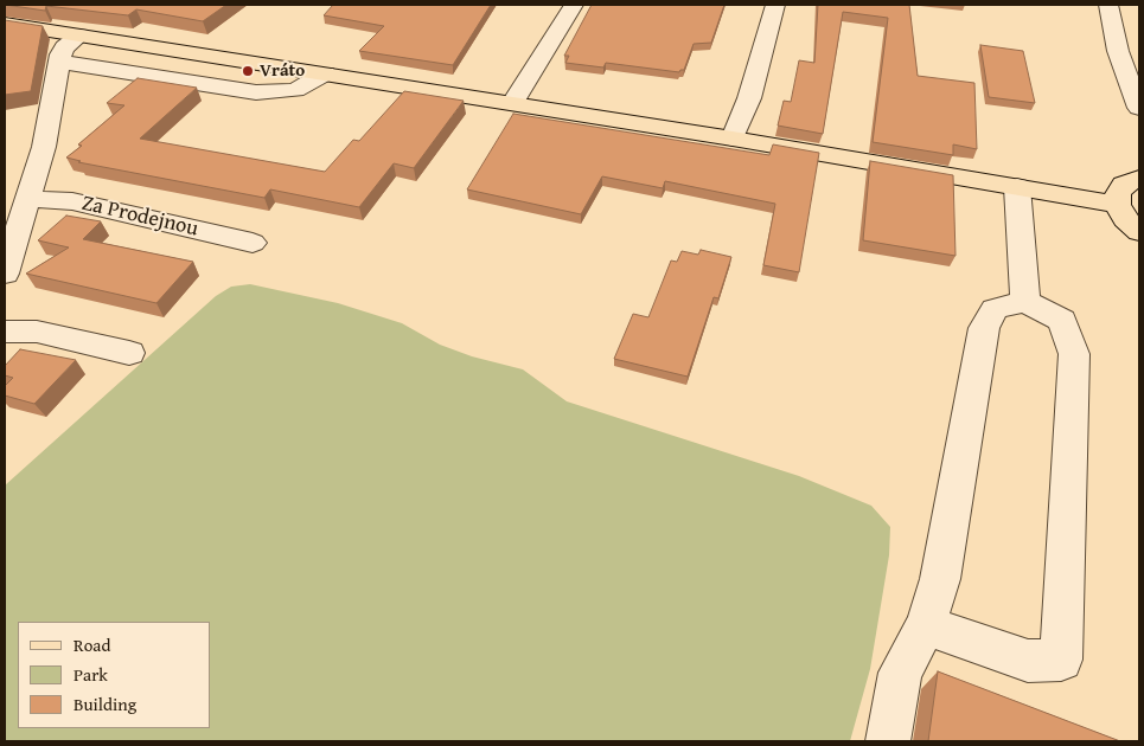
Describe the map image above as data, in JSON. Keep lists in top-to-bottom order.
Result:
{
  "streets": {
    "street": ["Za Prodejnou"]
  },
  "places": ["Vráto"],
  "legend": ["Road", "Park", "Building"]
}
